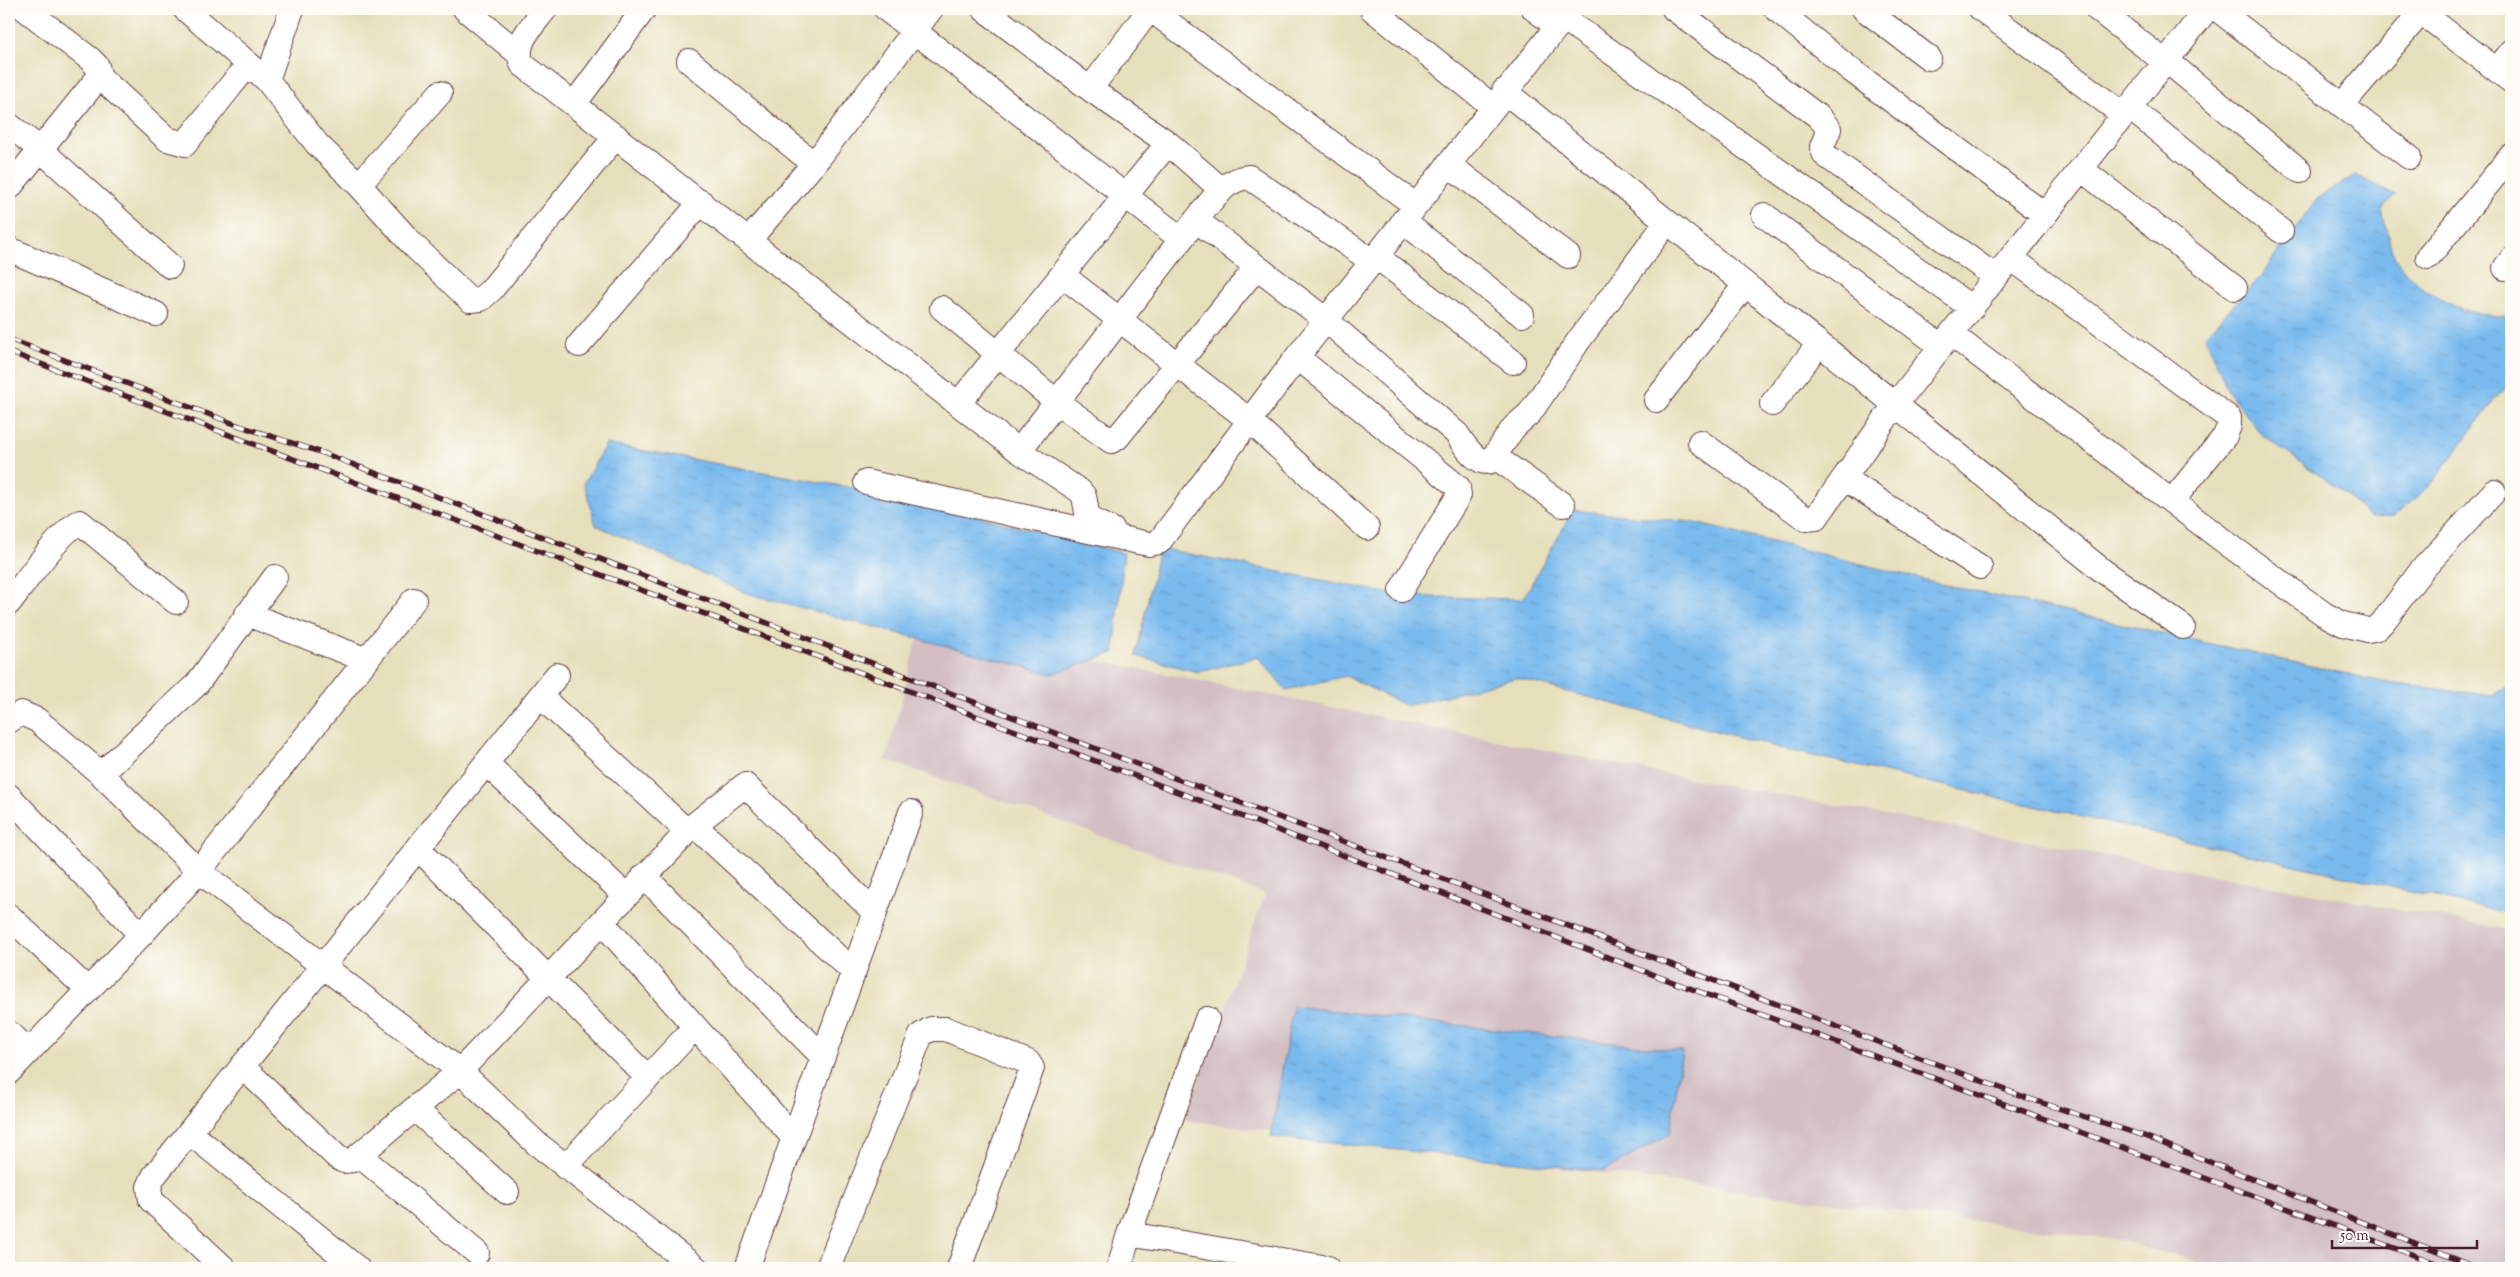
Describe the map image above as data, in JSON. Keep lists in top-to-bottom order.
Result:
{
  "scale_bar": "50 m"
}
